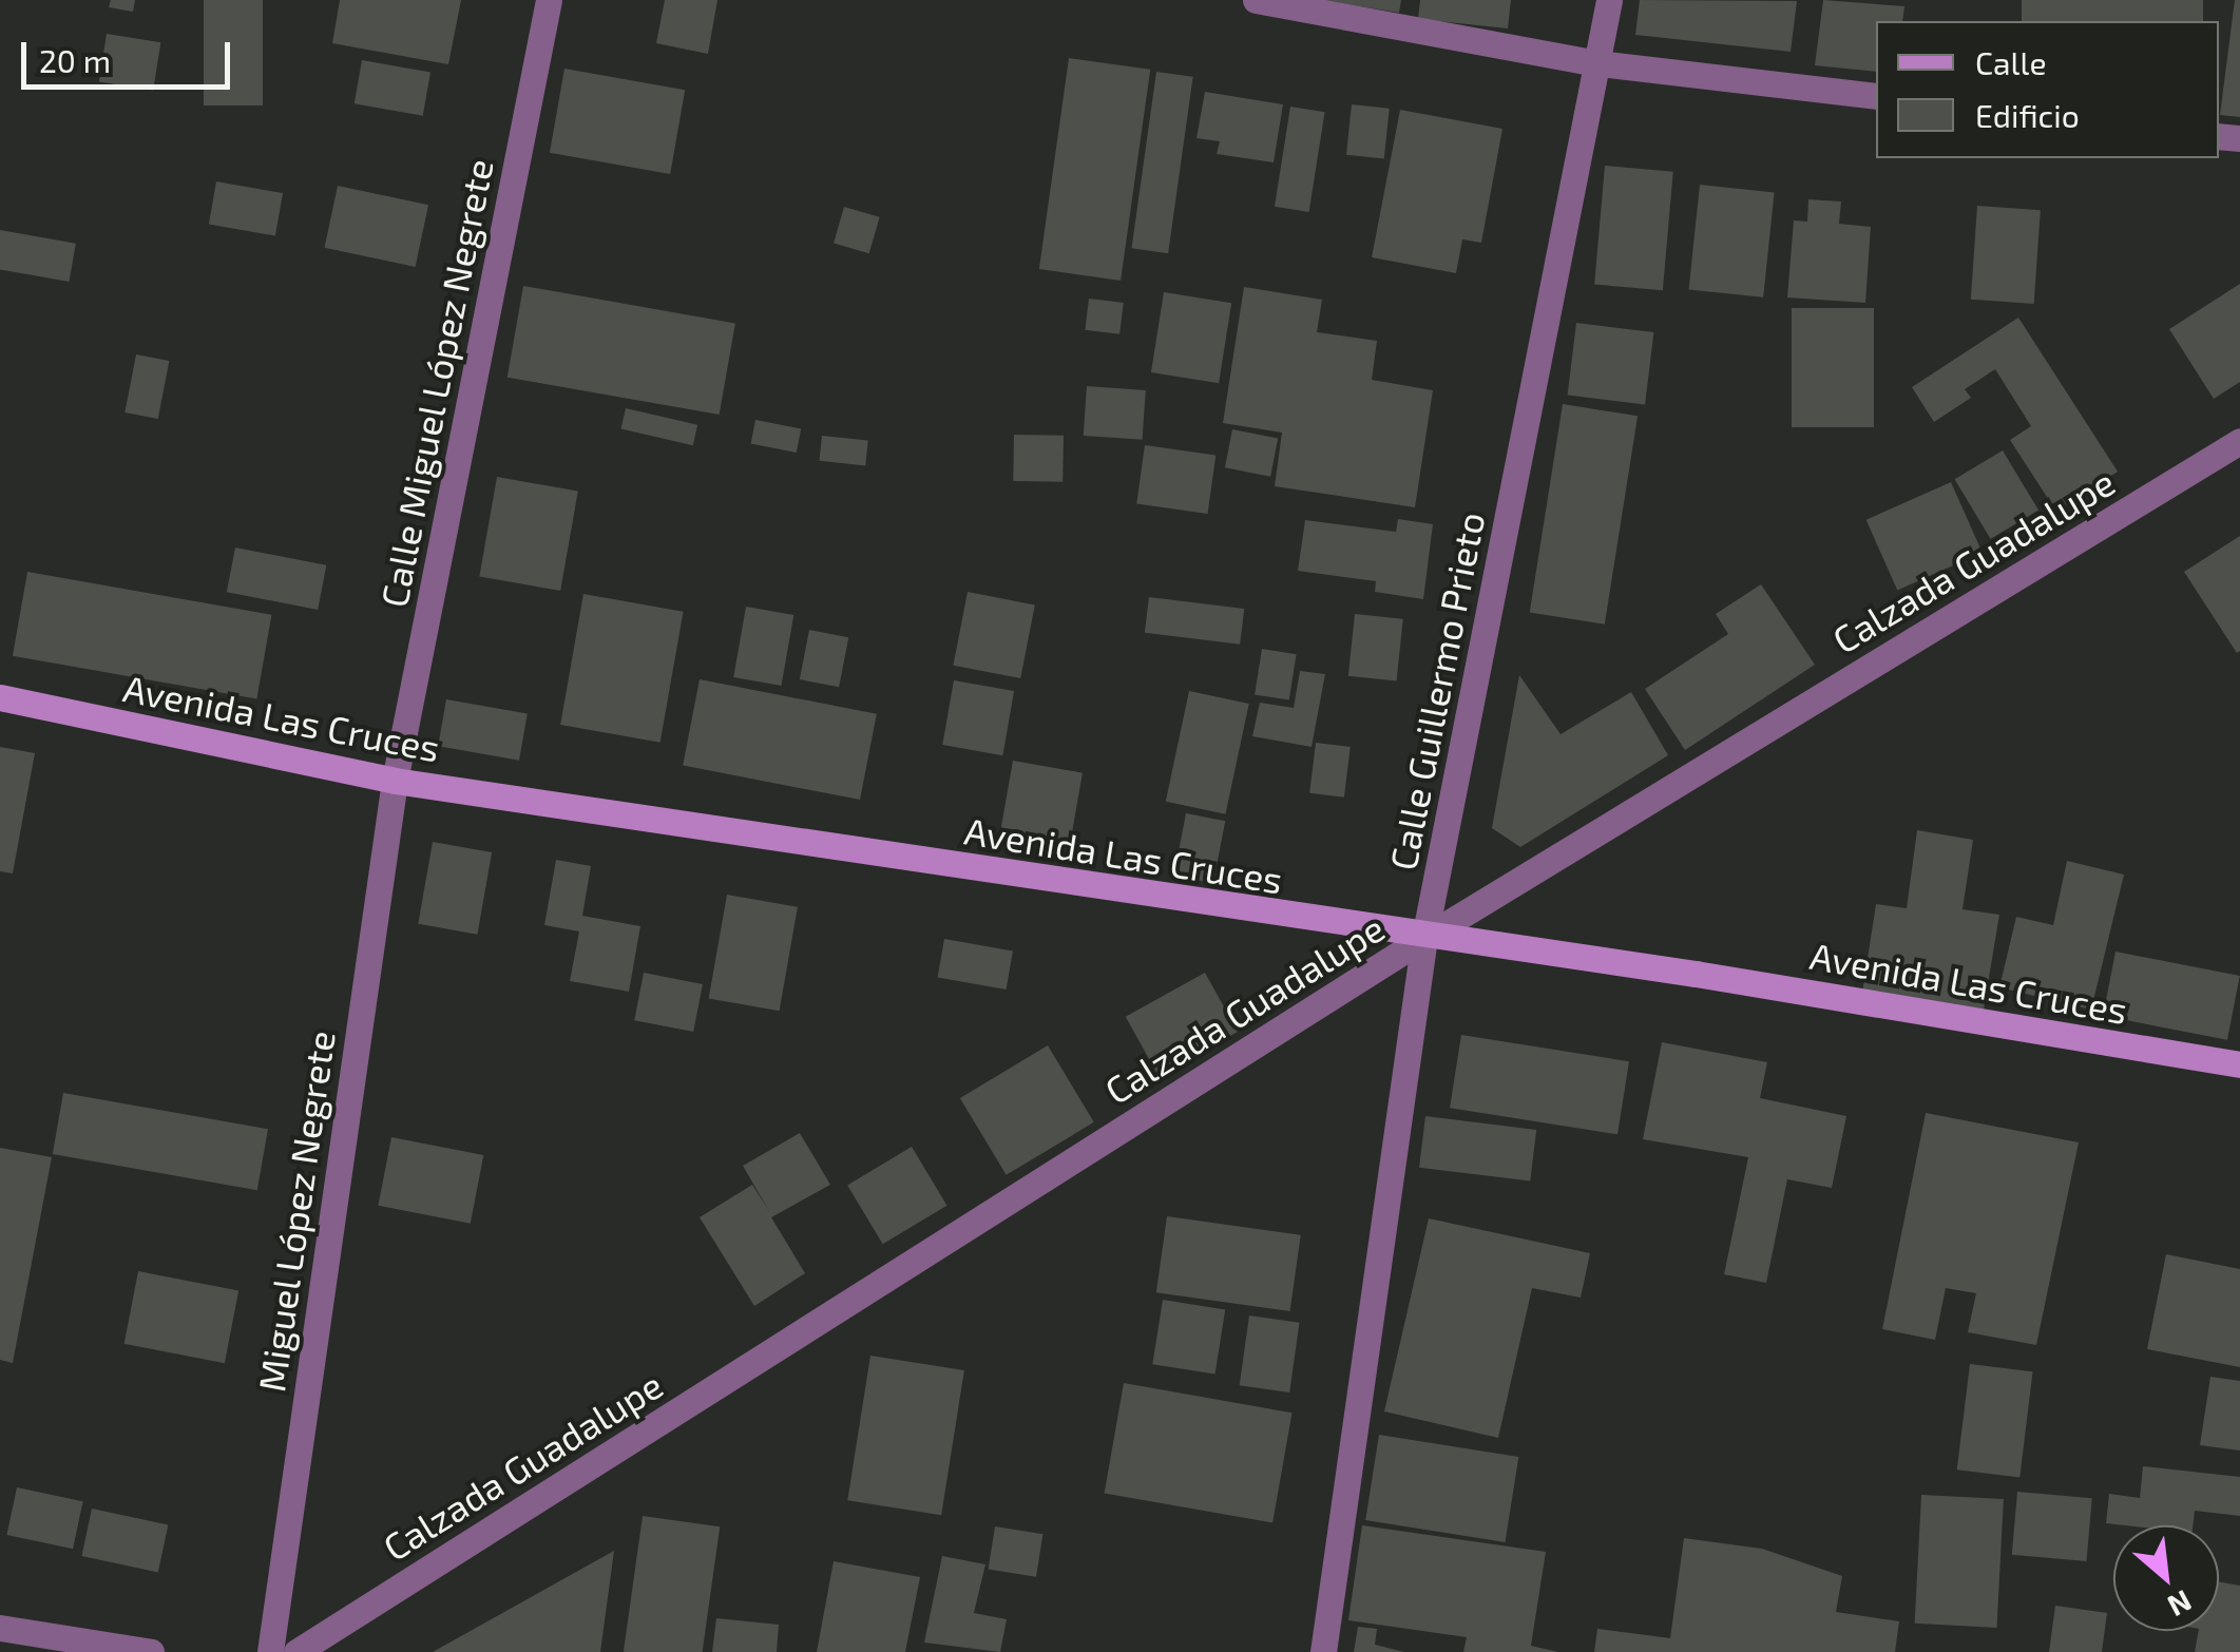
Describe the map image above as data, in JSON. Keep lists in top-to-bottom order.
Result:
{
  "streets": {
    "street": [
      "Calle Miguel López Negrete",
      "Calzada Guadalupe",
      "Calle Guillermo Prieto",
      "Avenida Las Cruces",
      "Miguel López Negrete"
    ]
  },
  "crossings": [
    ["Calle Miguel López Negrete", "Avenida Las Cruces"],
    ["Calle Miguel López Negrete", "Miguel López Negrete"],
    ["Calzada Guadalupe", "Calle Guillermo Prieto"],
    ["Calzada Guadalupe", "Avenida Las Cruces"],
    ["Calle Guillermo Prieto", "Avenida Las Cruces"],
    ["Avenida Las Cruces", "Miguel López Negrete"]
  ],
  "legend": ["Calle", "Edificio"],
  "scale_bar": "20 m",
  "north": "bottom right"
}
